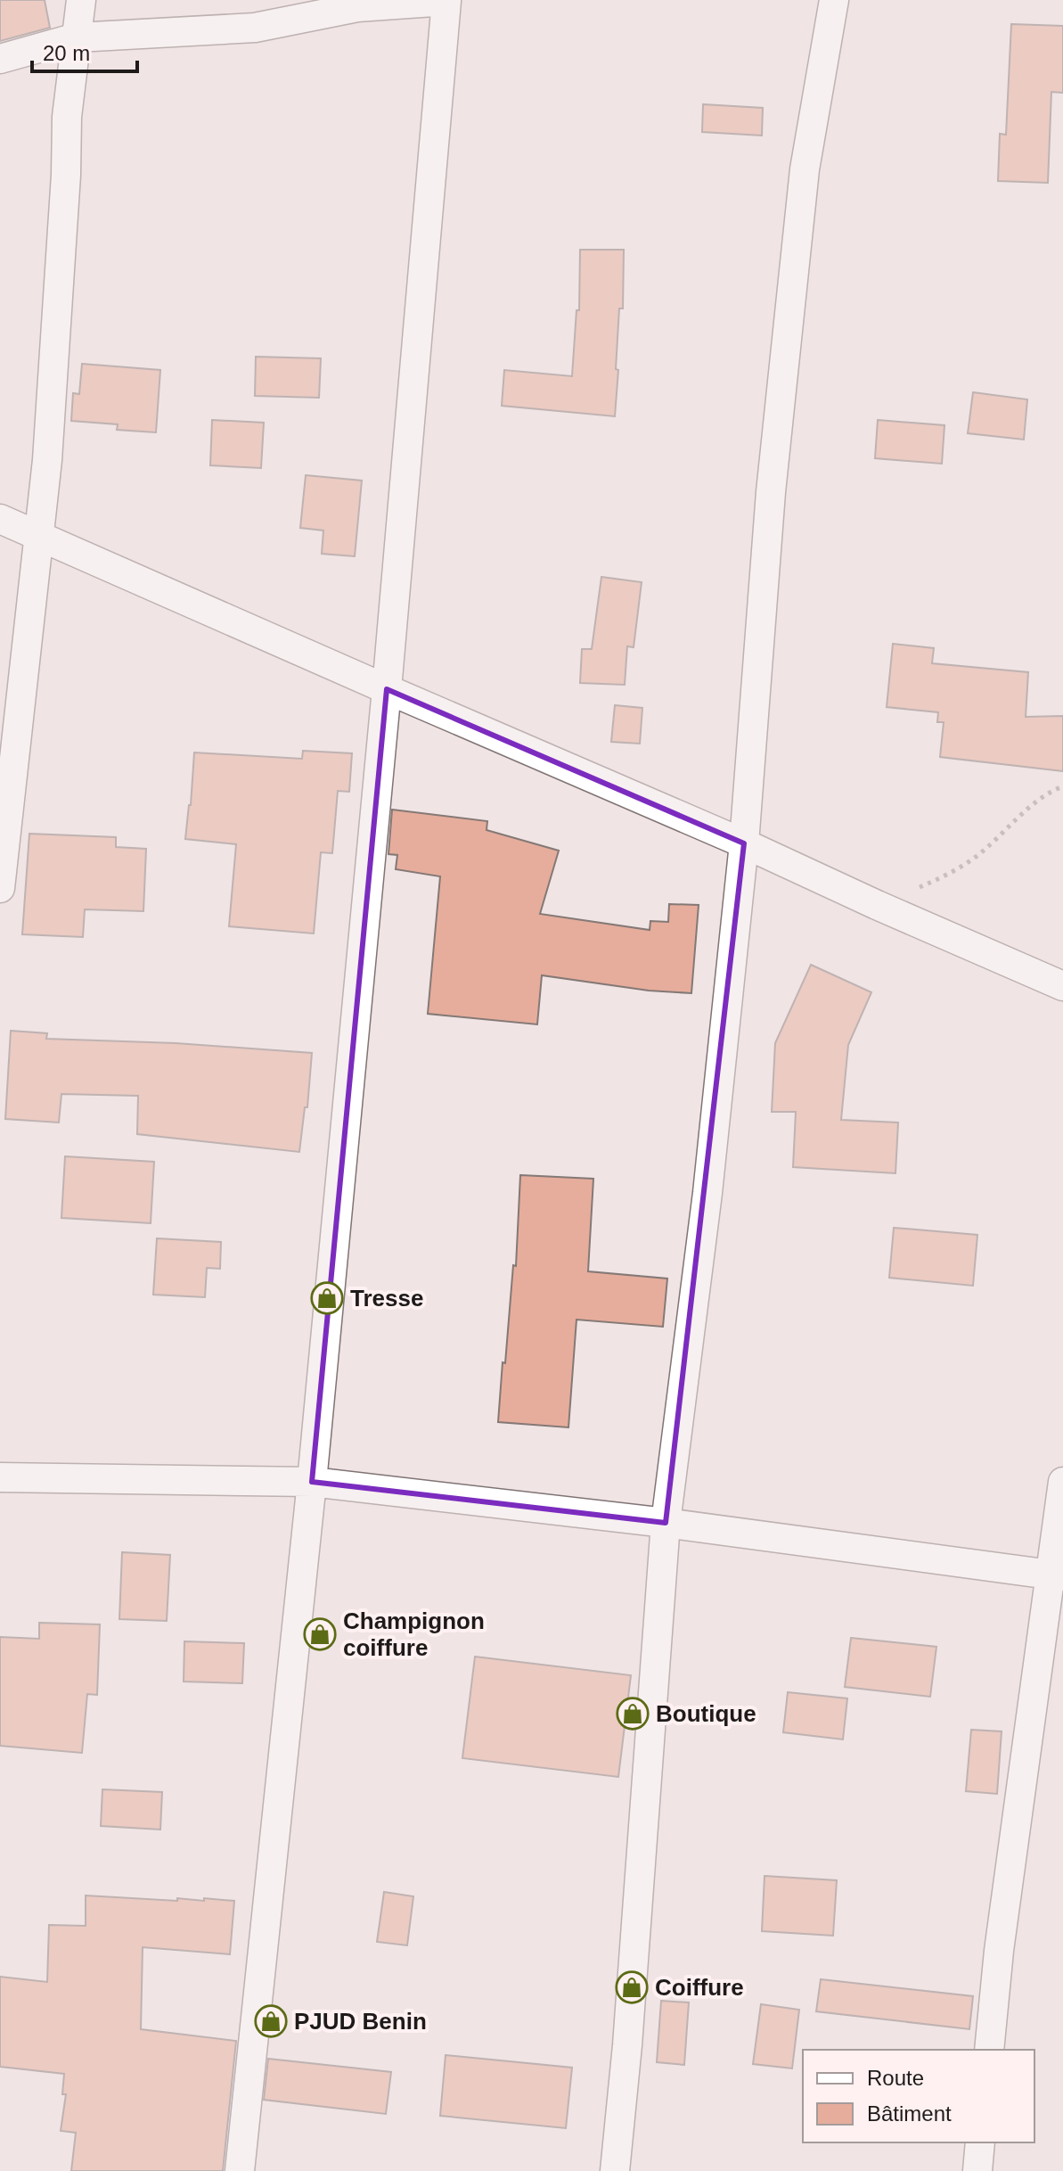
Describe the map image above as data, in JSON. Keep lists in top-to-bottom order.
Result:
{
  "places": {
    "shop": [
      "Tresse",
      "Champignon coiffure",
      "Boutique",
      "Coiffure",
      "PJUD Benin"
    ]
  },
  "legend": ["Route", "Bâtiment"],
  "scale_bar": "20 m"
}
